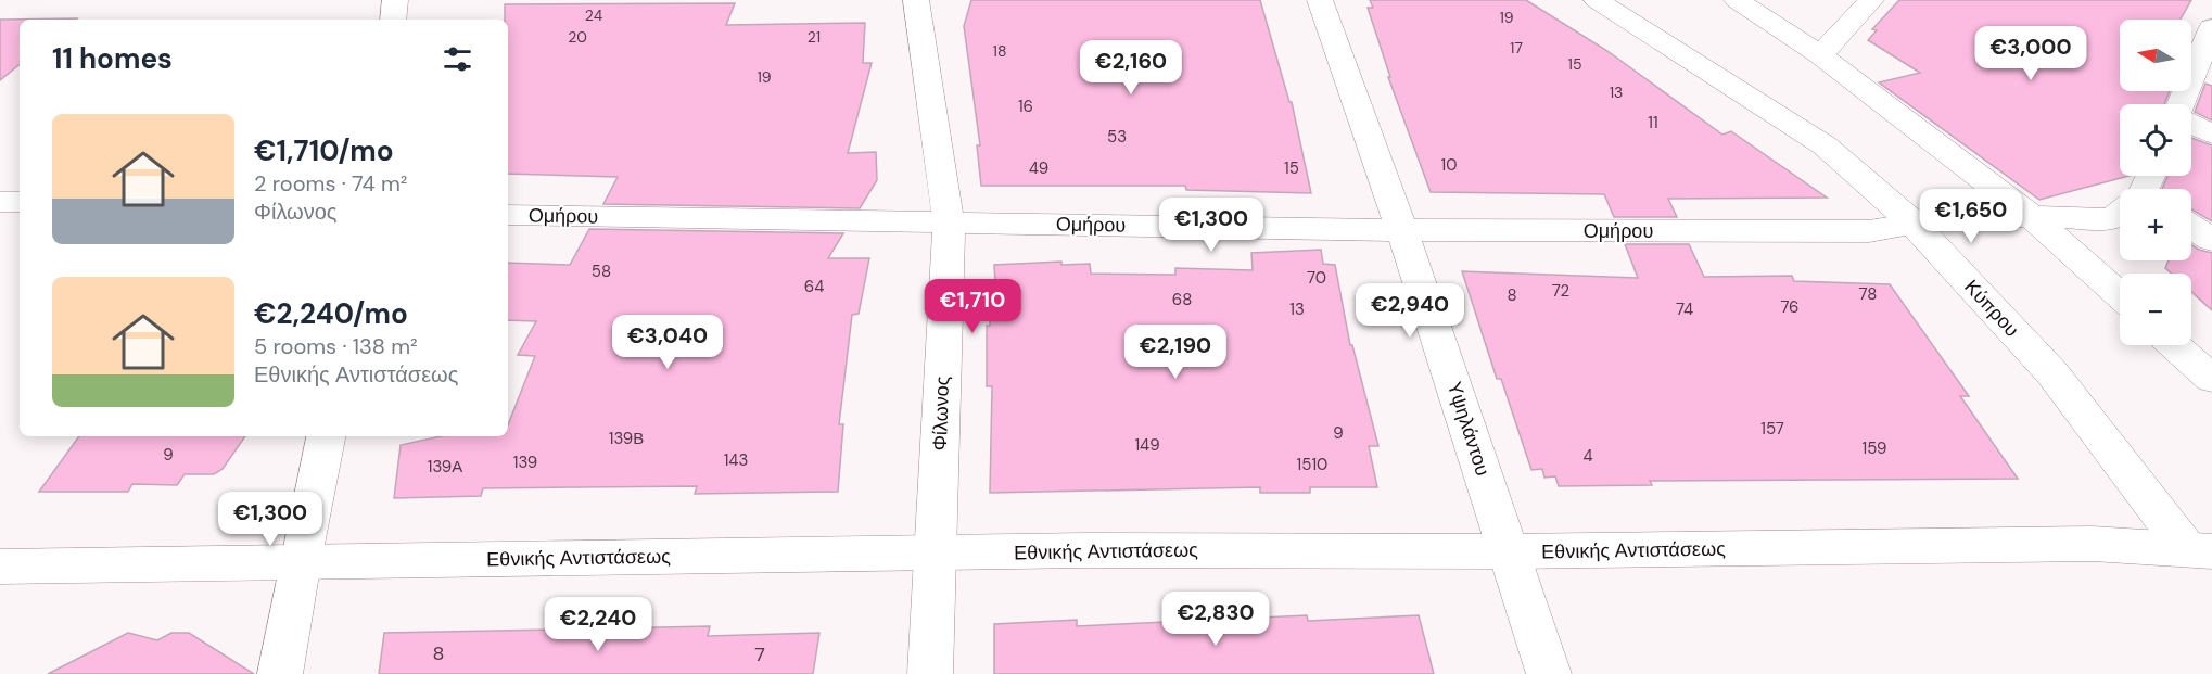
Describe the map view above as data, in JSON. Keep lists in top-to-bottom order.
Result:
{
  "streets": {
    "street": [
      "Ομήρου",
      "Κύπρου",
      "Φίλωνος",
      "Υψηλάντου",
      "Εθνικής Αντιστάσεως"
    ]
  },
  "crossings": [
    ["Ομήρου", "Κύπρου"],
    ["Ομήρου", "Φίλωνος"],
    ["Ομήρου", "Υψηλάντου"],
    ["Κύπρου", "Εθνικής Αντιστάσεως"],
    ["Φίλωνος", "Εθνικής Αντιστάσεως"],
    ["Υψηλάντου", "Εθνικής Αντιστάσεως"]
  ],
  "house_numbers": [
    "24",
    "19",
    "20",
    "21",
    "17",
    "18",
    "15",
    "19",
    "13",
    "16",
    "11",
    "53",
    "10",
    "49",
    "15",
    "58",
    "70",
    "64",
    "72",
    "78",
    "8",
    "68",
    "76",
    "13",
    "74",
    "157",
    "9",
    "139Β",
    "149",
    "159",
    "9",
    "4",
    "143",
    "139",
    "1510",
    "139Α",
    "8",
    "7"
  ],
  "north": "left",
  "page": {
    "map_buttons": ["+", "−"],
    "heading": "11 homes",
    "price": [
      "€3,000",
      "€2,160",
      "€1,650",
      "€1,300",
      "€1,710",
      "€2,940",
      "€3,040",
      "€2,190",
      "€1,300",
      "€2,830",
      "€2,240"
    ],
    "list": [
      {
        "name": "€1,710/mo",
        "note": "2 rooms · 74 m² · Φίλωνος"
      },
      {
        "name": "€2,240/mo",
        "note": "5 rooms · 138 m² · Εθνικής Αντιστάσεως"
      }
    ]
  }
}
